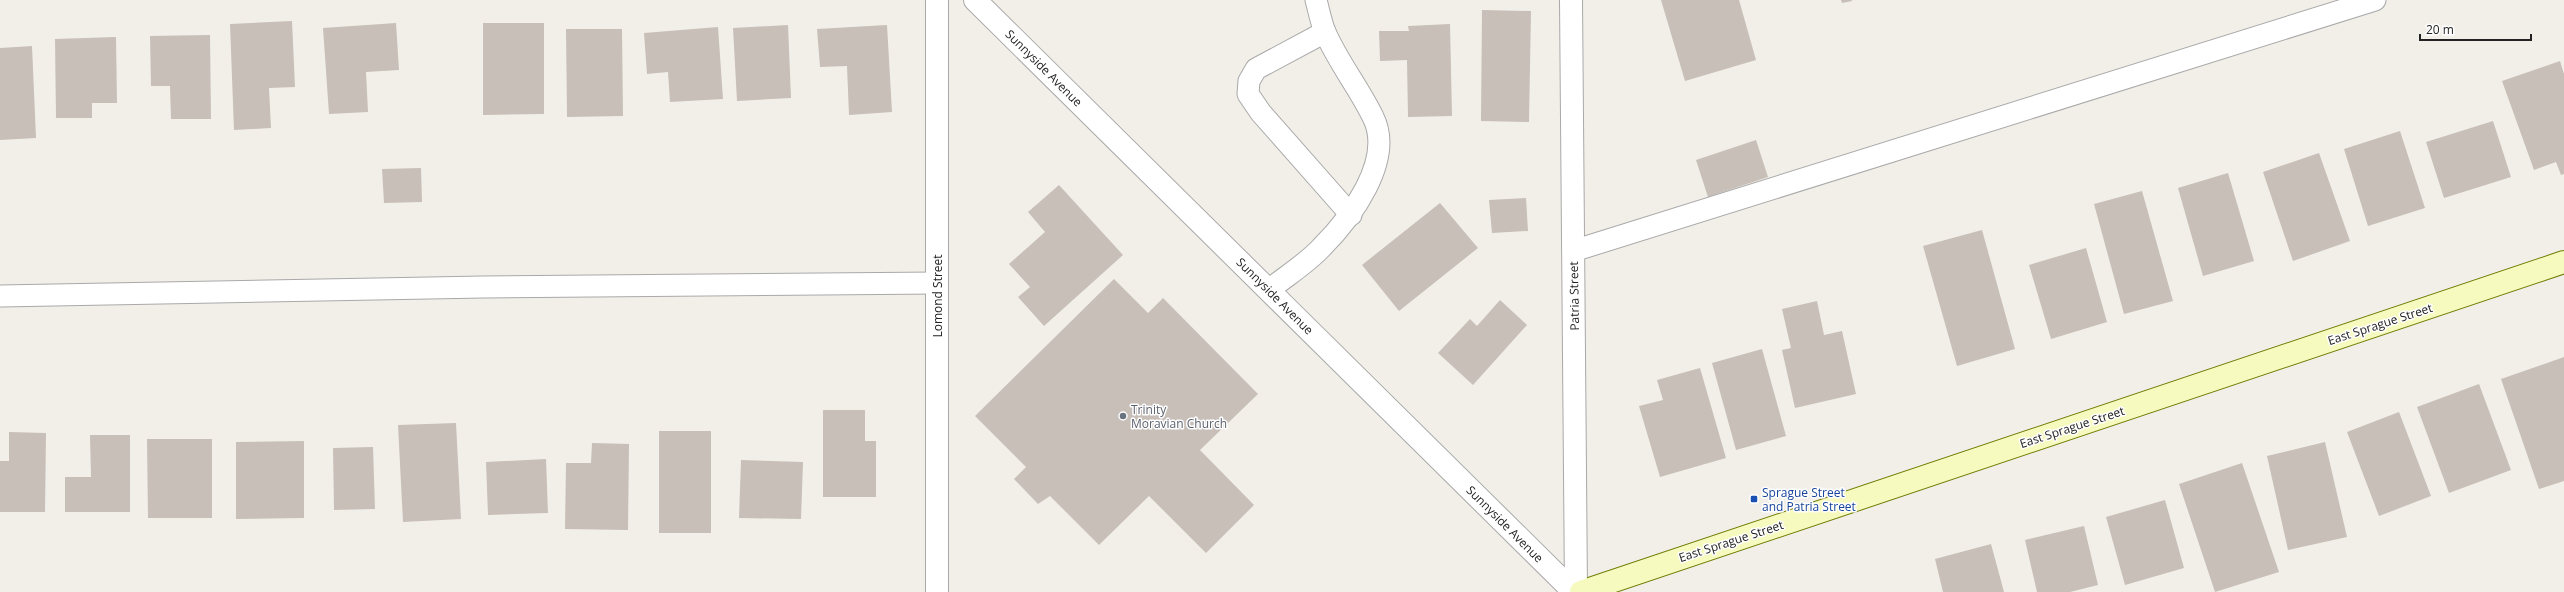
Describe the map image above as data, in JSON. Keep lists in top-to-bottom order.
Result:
{
  "streets": {
    "main road": ["East Sprague Street"],
    "street": ["Sunnyside Avenue", "Lomond Street", "Patria Street"]
  },
  "crossings": [
    ["Sunnyside Avenue", "Patria Street"]
  ],
  "places": {
    "other": ["Trinity Moravian Church"],
    "transit": ["Sprague Street and Patria Street"]
  },
  "scale_bar": "20 m"
}
